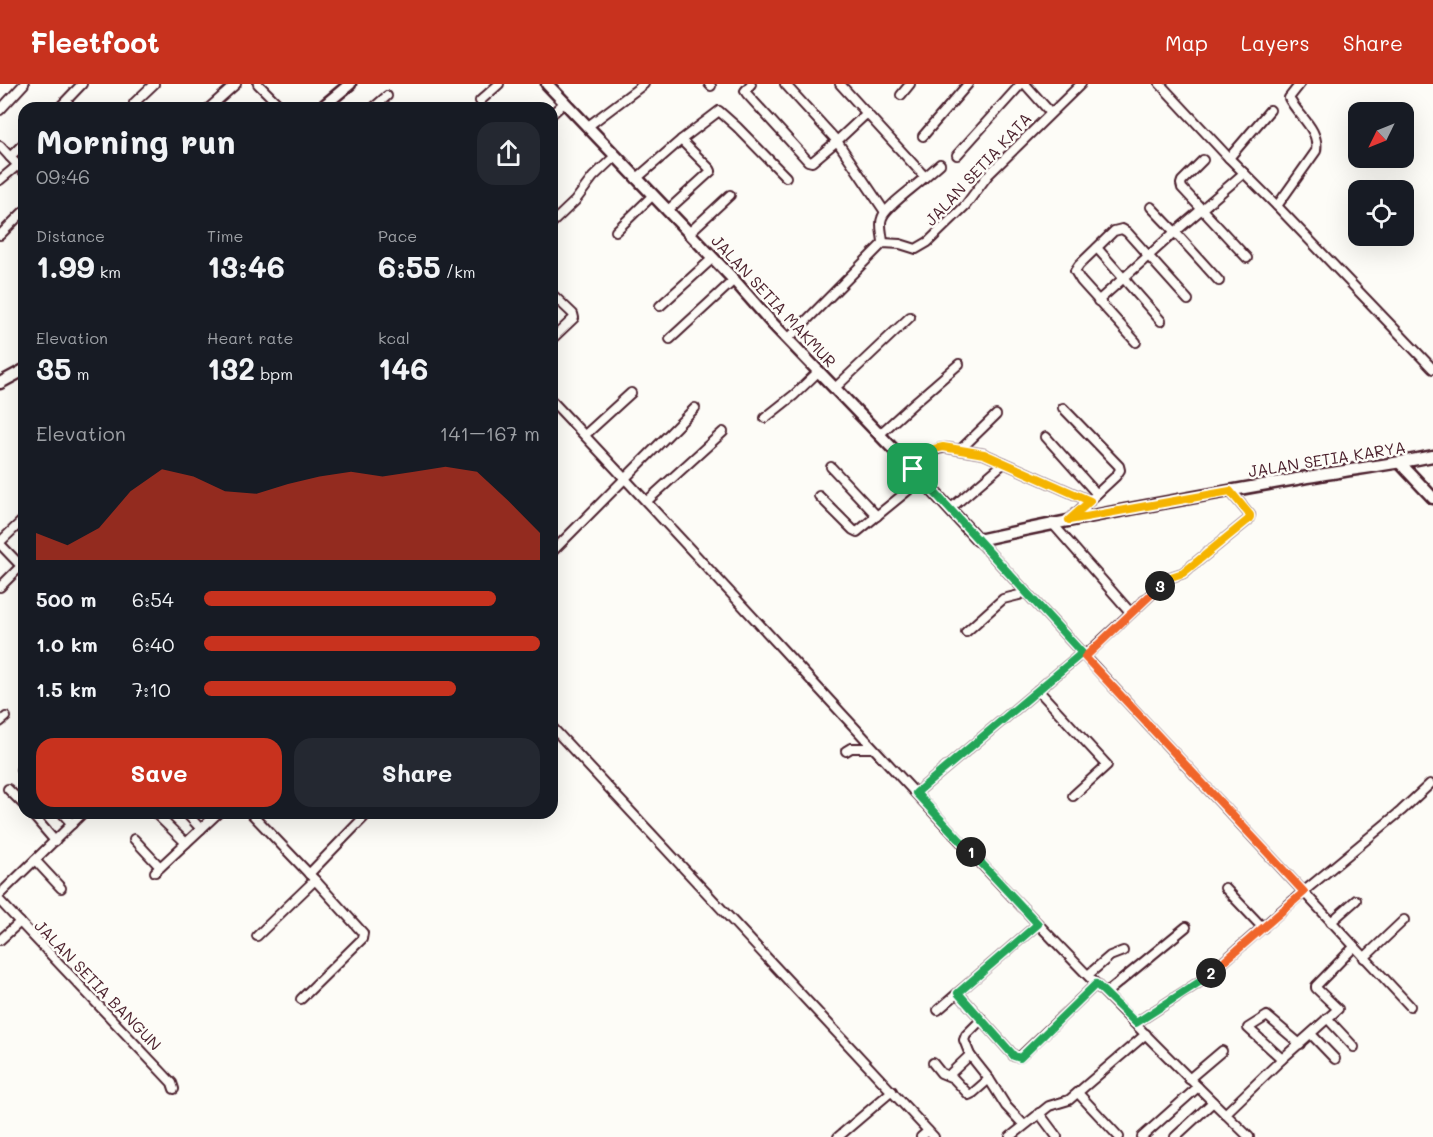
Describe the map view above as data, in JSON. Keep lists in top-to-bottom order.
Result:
{
  "streets": {
    "main road": ["JALAN SETIA MAKMUR", "JALAN SETIA KARYA"],
    "street": ["JALAN SETIA KATA", "JALAN SETIA BANGUN"]
  },
  "crossings": [
    ["JALAN SETIA MAKMUR", "JALAN SETIA KARYA"]
  ],
  "north": "bottom left",
  "page": {
    "header": "Fleetfoot",
    "nav": ["Map", "Layers", "Share"],
    "heading": ["Morning run", "09:46"],
    "stats": [
      ["Distance", "1.99 km"],
      ["Time", "13:46"],
      ["Pace", "6:55 /km"],
      ["Elevation", "35 m"],
      ["Heart rate", "132 bpm"],
      ["kcal", "146"]
    ],
    "chart": ["Elevation", "141–167 m"],
    "pins": ["3", "1", "2"],
    "list": [
      {
        "name": "500 m",
        "note": "6:54"
      },
      {
        "name": "1.0 km",
        "note": "6:40"
      },
      {
        "name": "1.5 km",
        "note": "7:10"
      }
    ],
    "buttons": ["Save", "Share"]
  }
}
